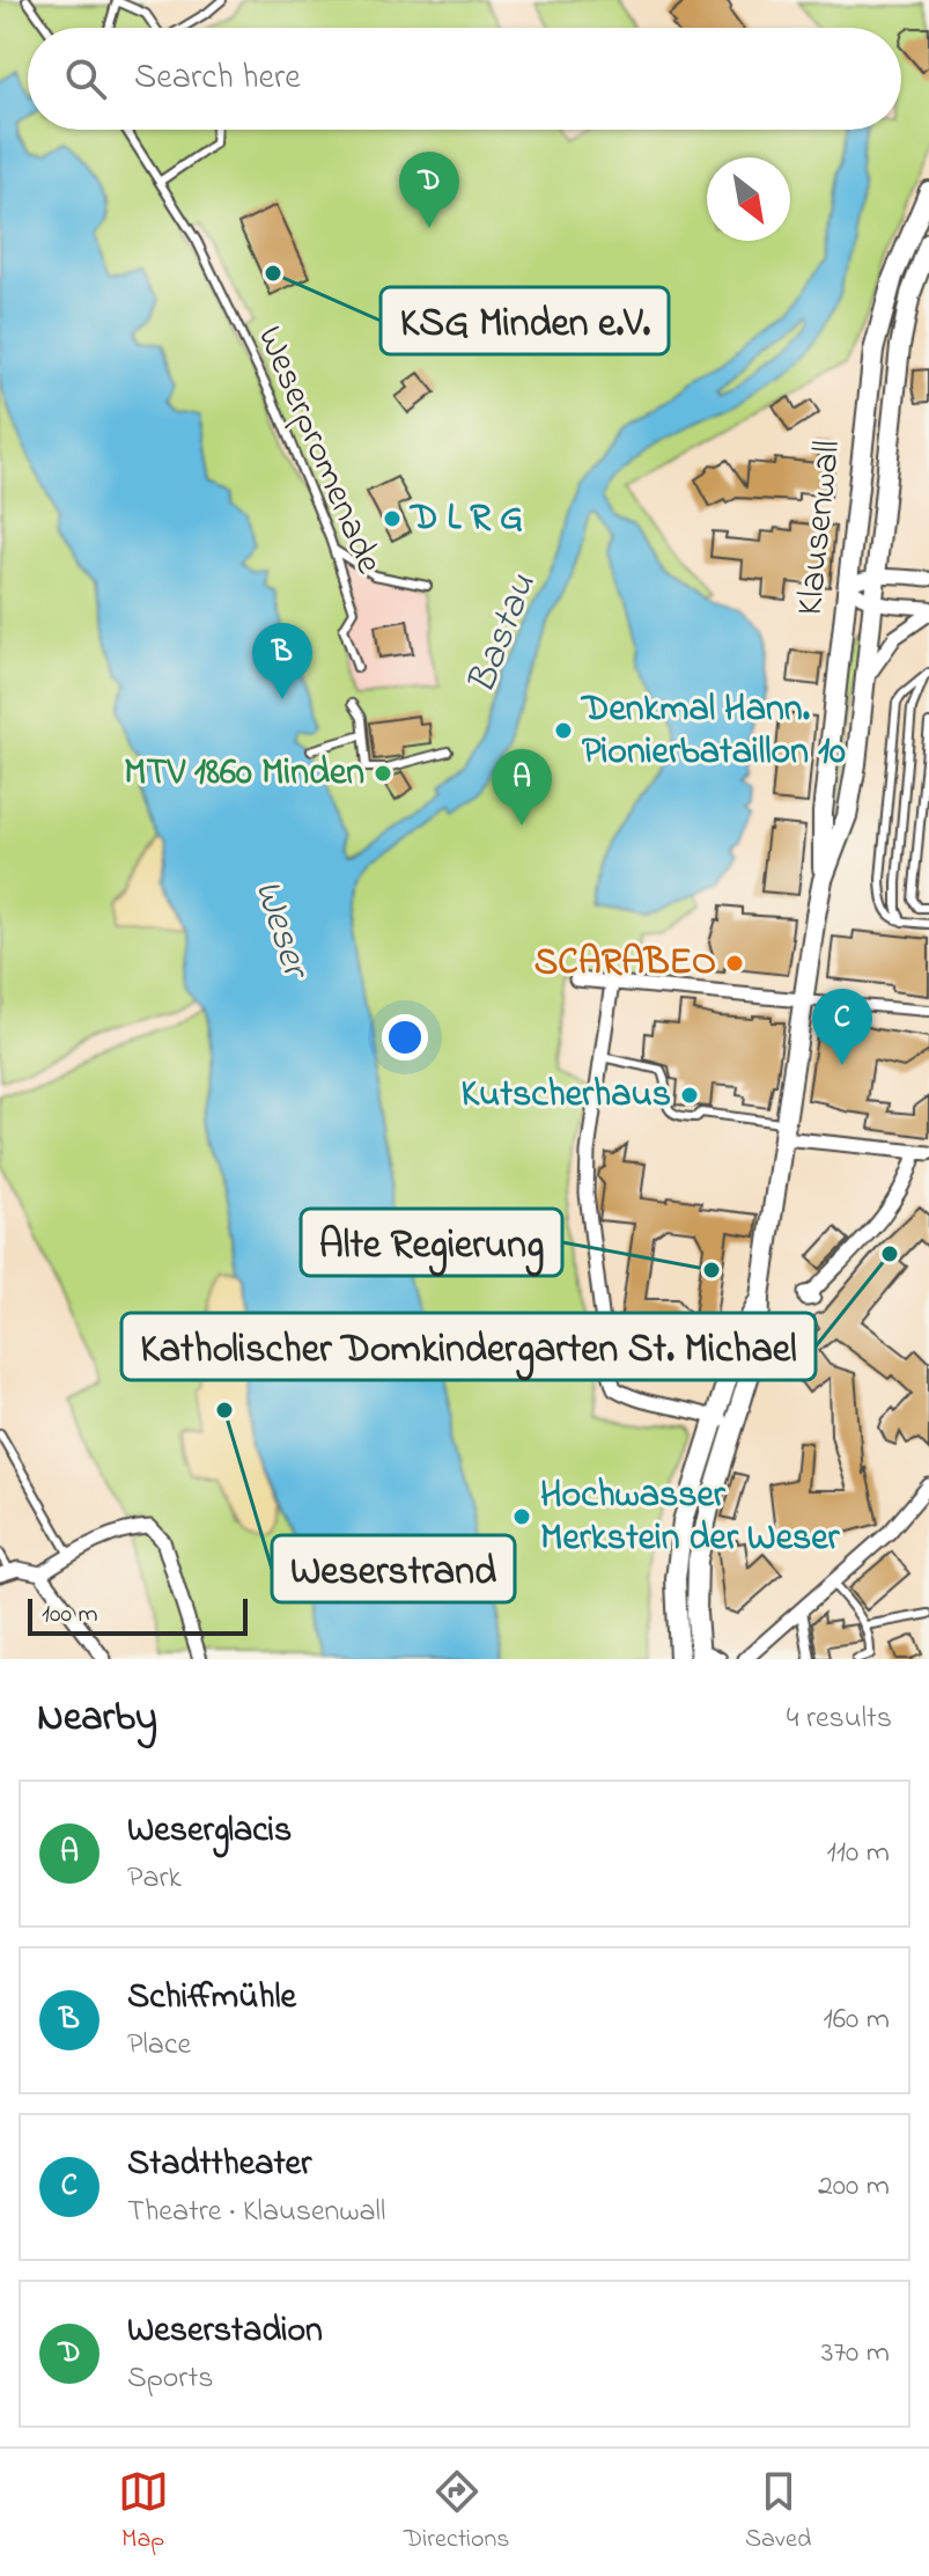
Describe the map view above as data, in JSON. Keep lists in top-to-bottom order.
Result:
{
  "streets": {
    "main road": ["Klausenwall"],
    "lane": ["Weserpromenade"]
  },
  "water": ["Bastau", "Weser"],
  "places": [
    "KSG Minden e.V.",
    "D L R G",
    "Denkmal Hann. Pionierbataillon 10",
    "MTV 1860 Minden",
    "SCARABEO",
    "Kutscherhaus",
    "Katholischer Domkindergarten St. Michael",
    "Alte Regierung",
    "Weserstrand",
    "Hochwasser Merkstein der Weser"
  ],
  "scale_bar": "100 m",
  "north": "bottom right",
  "page": {
    "search": "Search here",
    "pins": [
      "D",
      "B",
      "A",
      "C"
    ],
    "scale": "100 m",
    "heading": ["Nearby", "4 results"],
    "list": [
      {
        "mark": "A",
        "name": "Weserglacis",
        "note": "Park",
        "value": "110 m"
      },
      {
        "mark": "B",
        "name": "Schiffmühle",
        "note": "Place",
        "value": "160 m"
      },
      {
        "mark": "C",
        "name": "Stadttheater",
        "note": "Theatre · Klausenwall",
        "value": "200 m"
      },
      {
        "mark": "D",
        "name": "Weserstadion",
        "note": "Sports",
        "value": "370 m"
      }
    ],
    "nav": ["Map", "Directions", "Saved"]
  }
}
